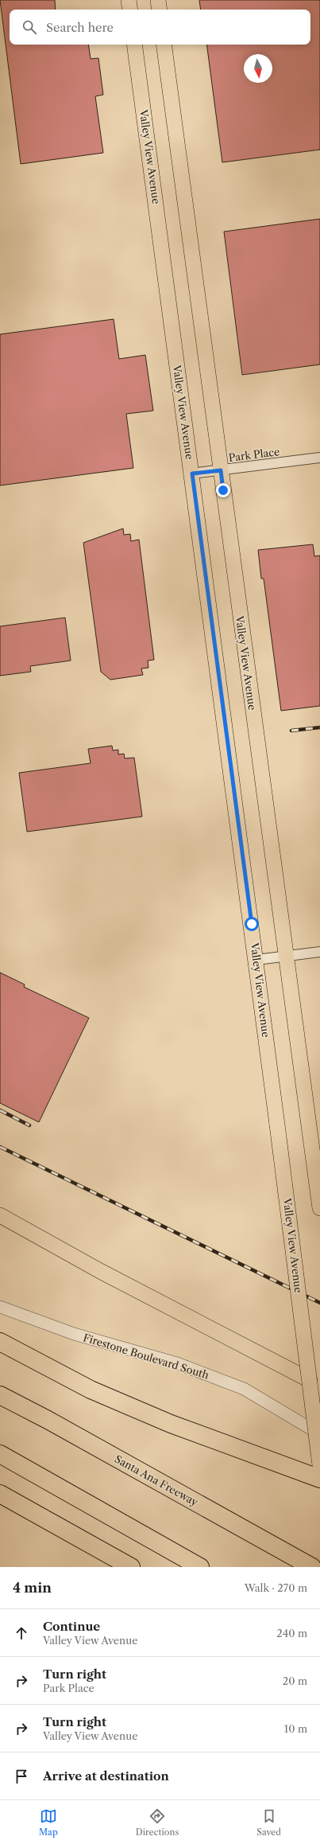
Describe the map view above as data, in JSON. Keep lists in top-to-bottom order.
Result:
{
  "streets": {
    "highway": ["Santa Ana Freeway"],
    "main road": ["Valley View Avenue"],
    "street": ["Park Place", "Firestone Boulevard South"]
  },
  "crossings": [
    ["Valley View Avenue", "Park Place"]
  ],
  "north": "bottom",
  "page": {
    "search": "Search here",
    "heading": ["4 min", "Walk · 270 m"],
    "list": [
      ["Continue", "Valley View Avenue", "240 m"],
      ["Turn right", "Park Place", "20 m"],
      ["Turn right", "Valley View Avenue", "10 m"],
      "Arrive at destination"
    ],
    "nav": ["Map", "Directions", "Saved"]
  }
}
